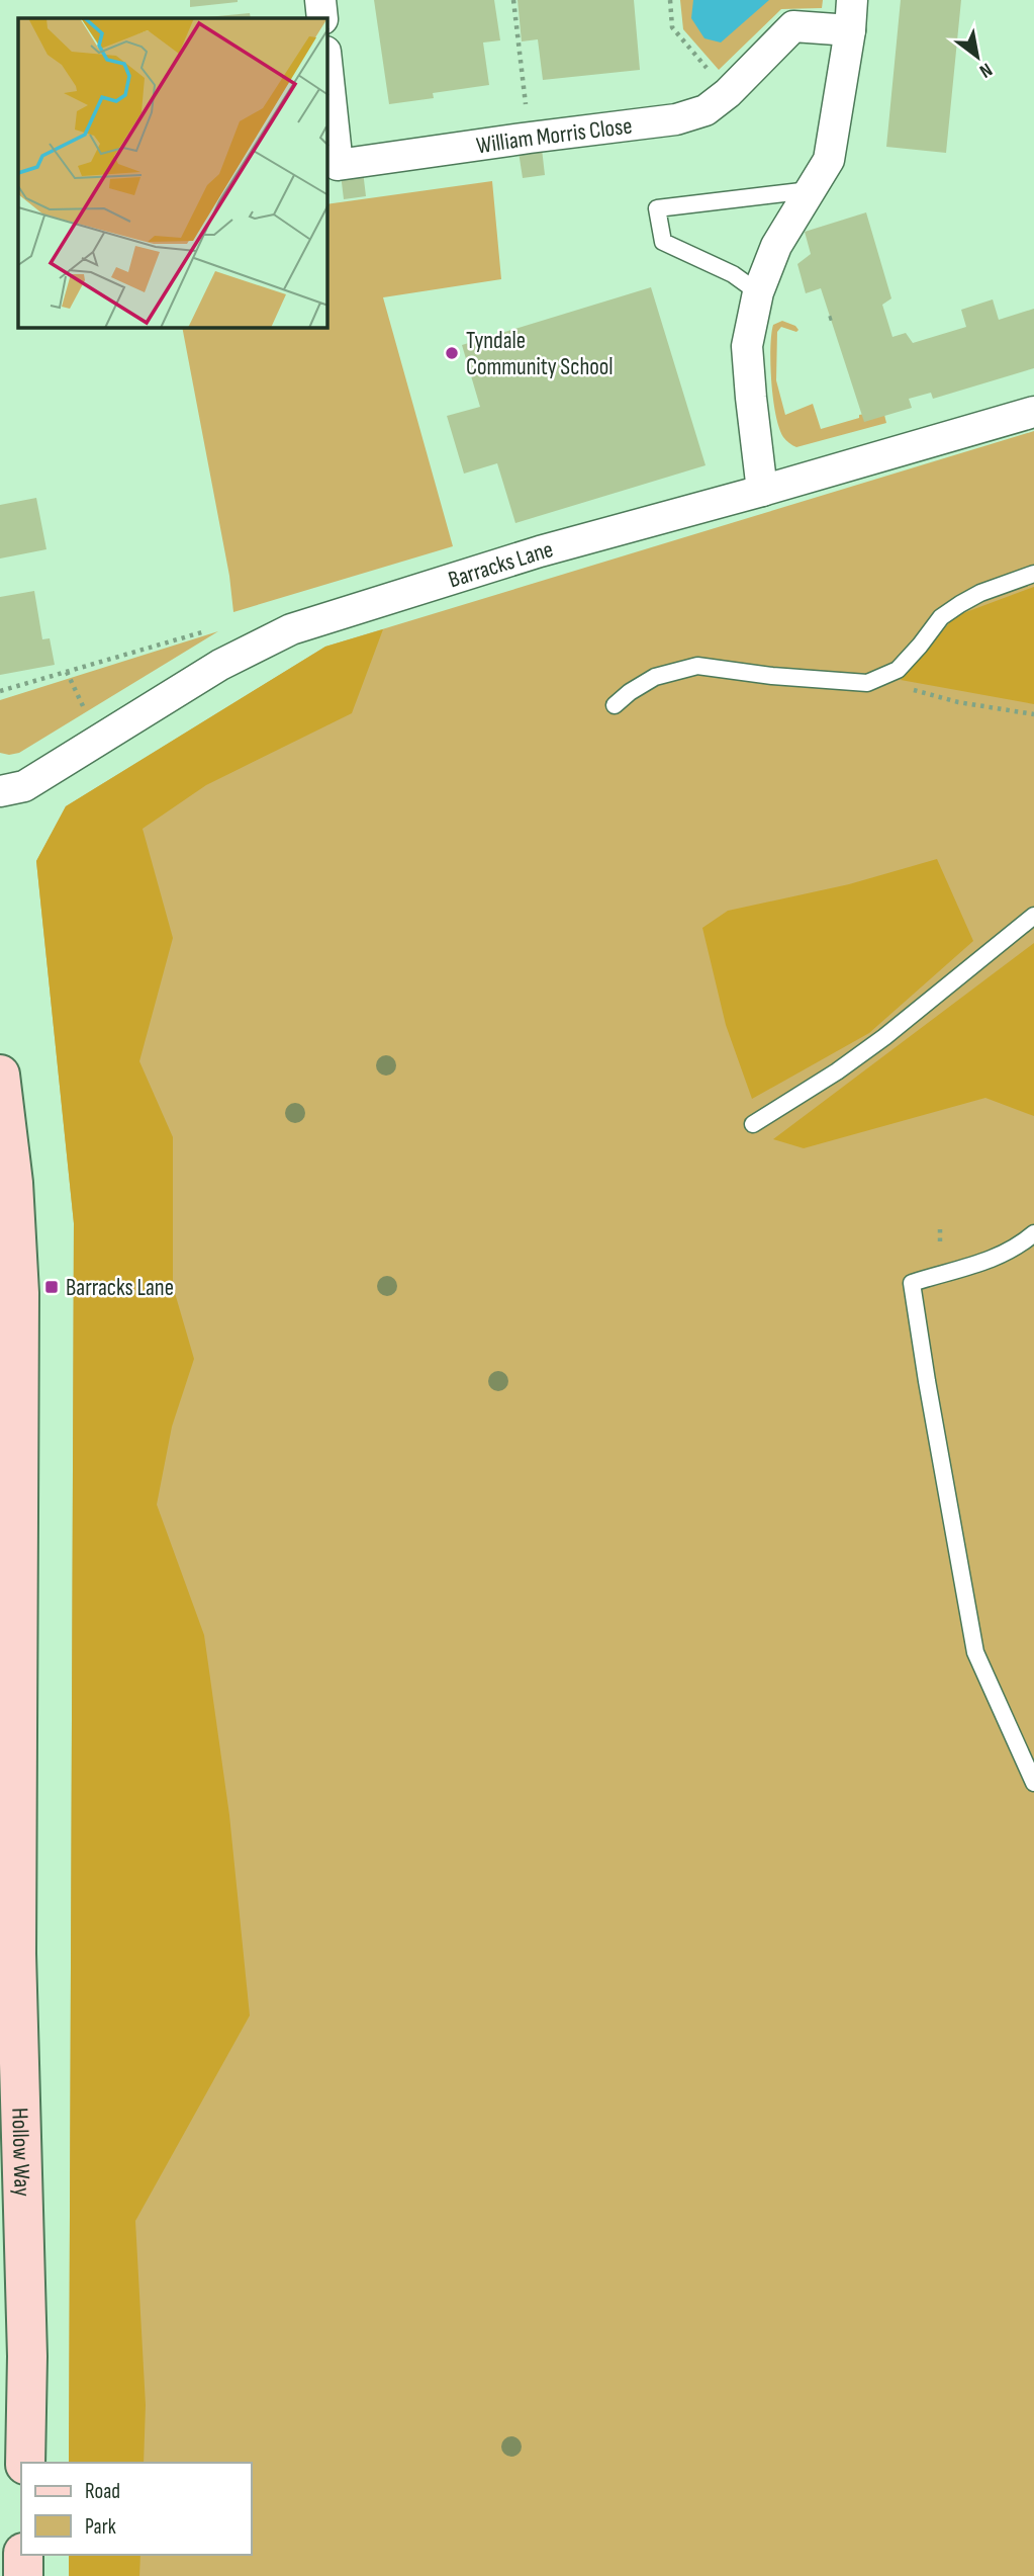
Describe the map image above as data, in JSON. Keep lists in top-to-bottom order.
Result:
{
  "streets": {
    "main road": ["Hollow Way"],
    "street": ["William Morris Close", "Barracks Lane"]
  },
  "places": {
    "other": ["Tyndale Community School"],
    "transit": ["Barracks Lane"]
  },
  "legend": ["Road", "Park"],
  "north": "bottom right"
}
